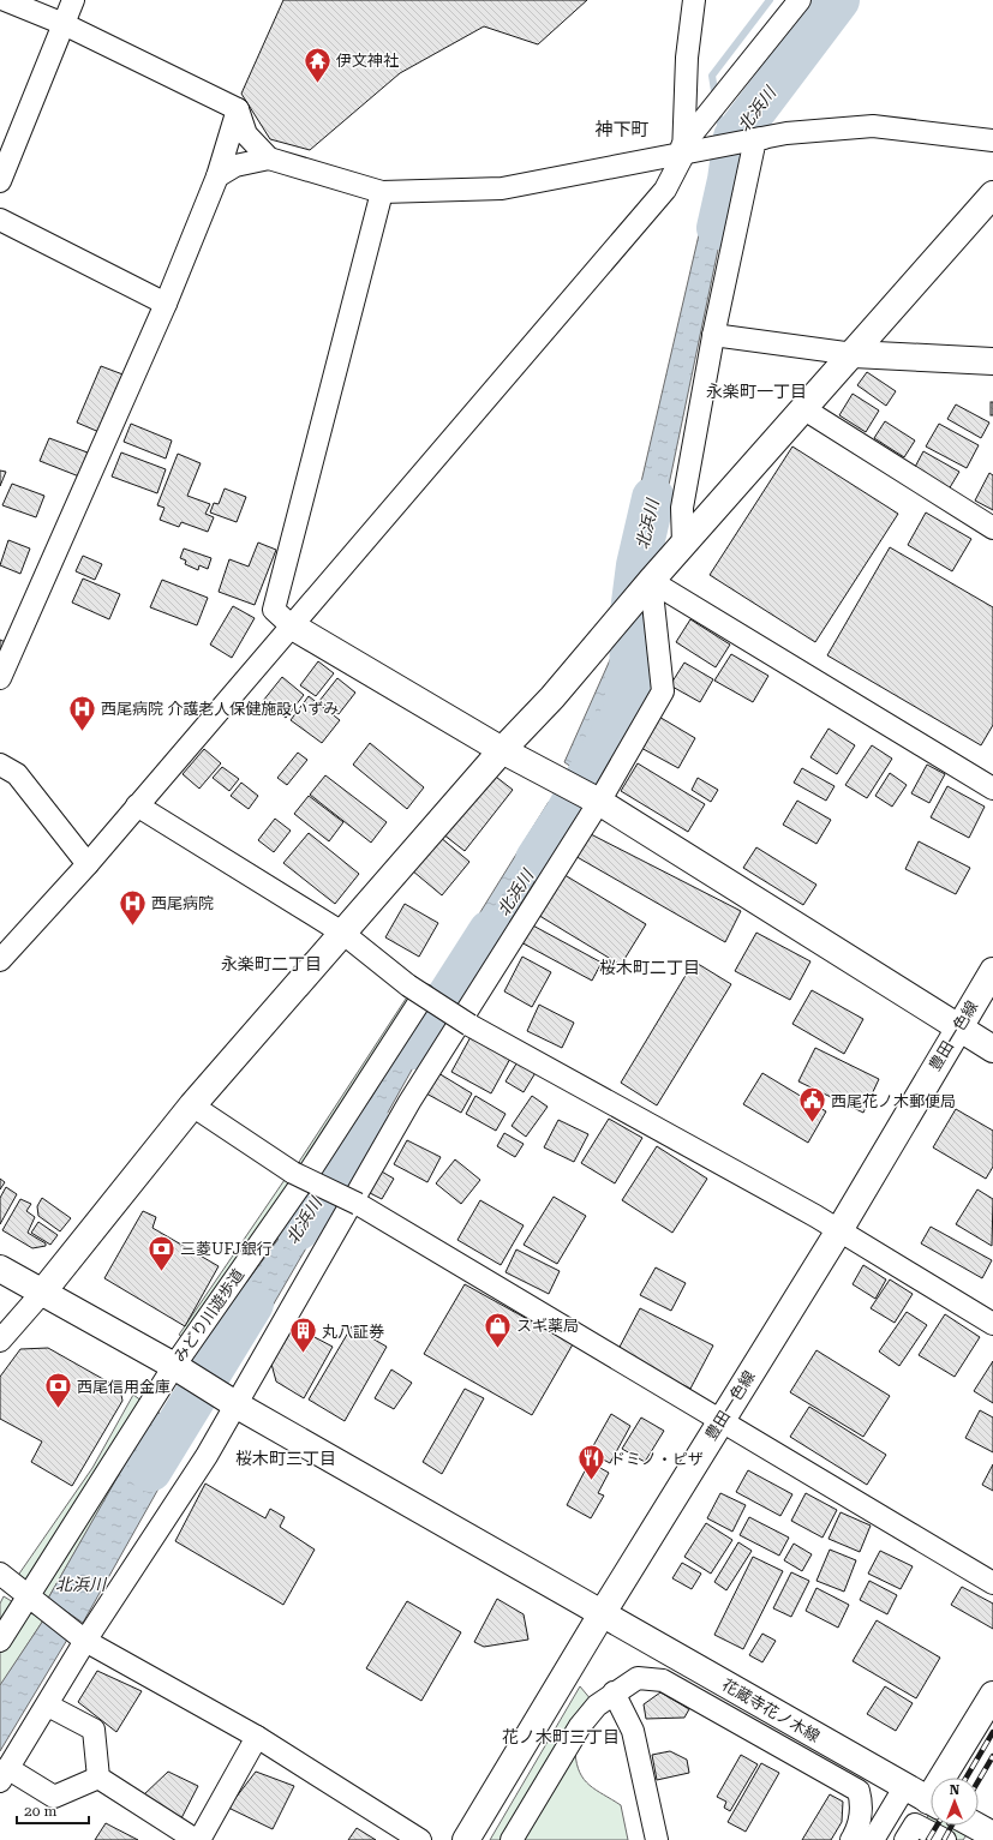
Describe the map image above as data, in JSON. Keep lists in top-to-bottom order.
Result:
{
  "streets": {
    "street": ["豊田一色線", "みどり川遊歩道", "花蔵寺花ノ木線"]
  },
  "crossings": [
    ["豊田一色線", "花蔵寺花ノ木線"],
    ["みどり川遊歩道", "花蔵寺花ノ木線"]
  ],
  "districts": [
    "神下町",
    "永楽町一丁目",
    "永楽町二丁目",
    "桜木町二丁目",
    "桜木町三丁目",
    "花ノ木町三丁目"
  ],
  "water": ["北浜川"],
  "places": {
    "temple": ["伊文神社"],
    "hospital": ["西尾病院 介護老人保健施設いずみ", "西尾病院"],
    "public building": ["西尾花ノ木郵便局"],
    "bank": ["三菱UFJ銀行", "西尾信用金庫"],
    "shop": ["スギ薬局"],
    "building": ["丸八証券"],
    "restaurant": ["ドミノ・ピザ"]
  },
  "scale_bar": "20 m",
  "north": "top"
}
